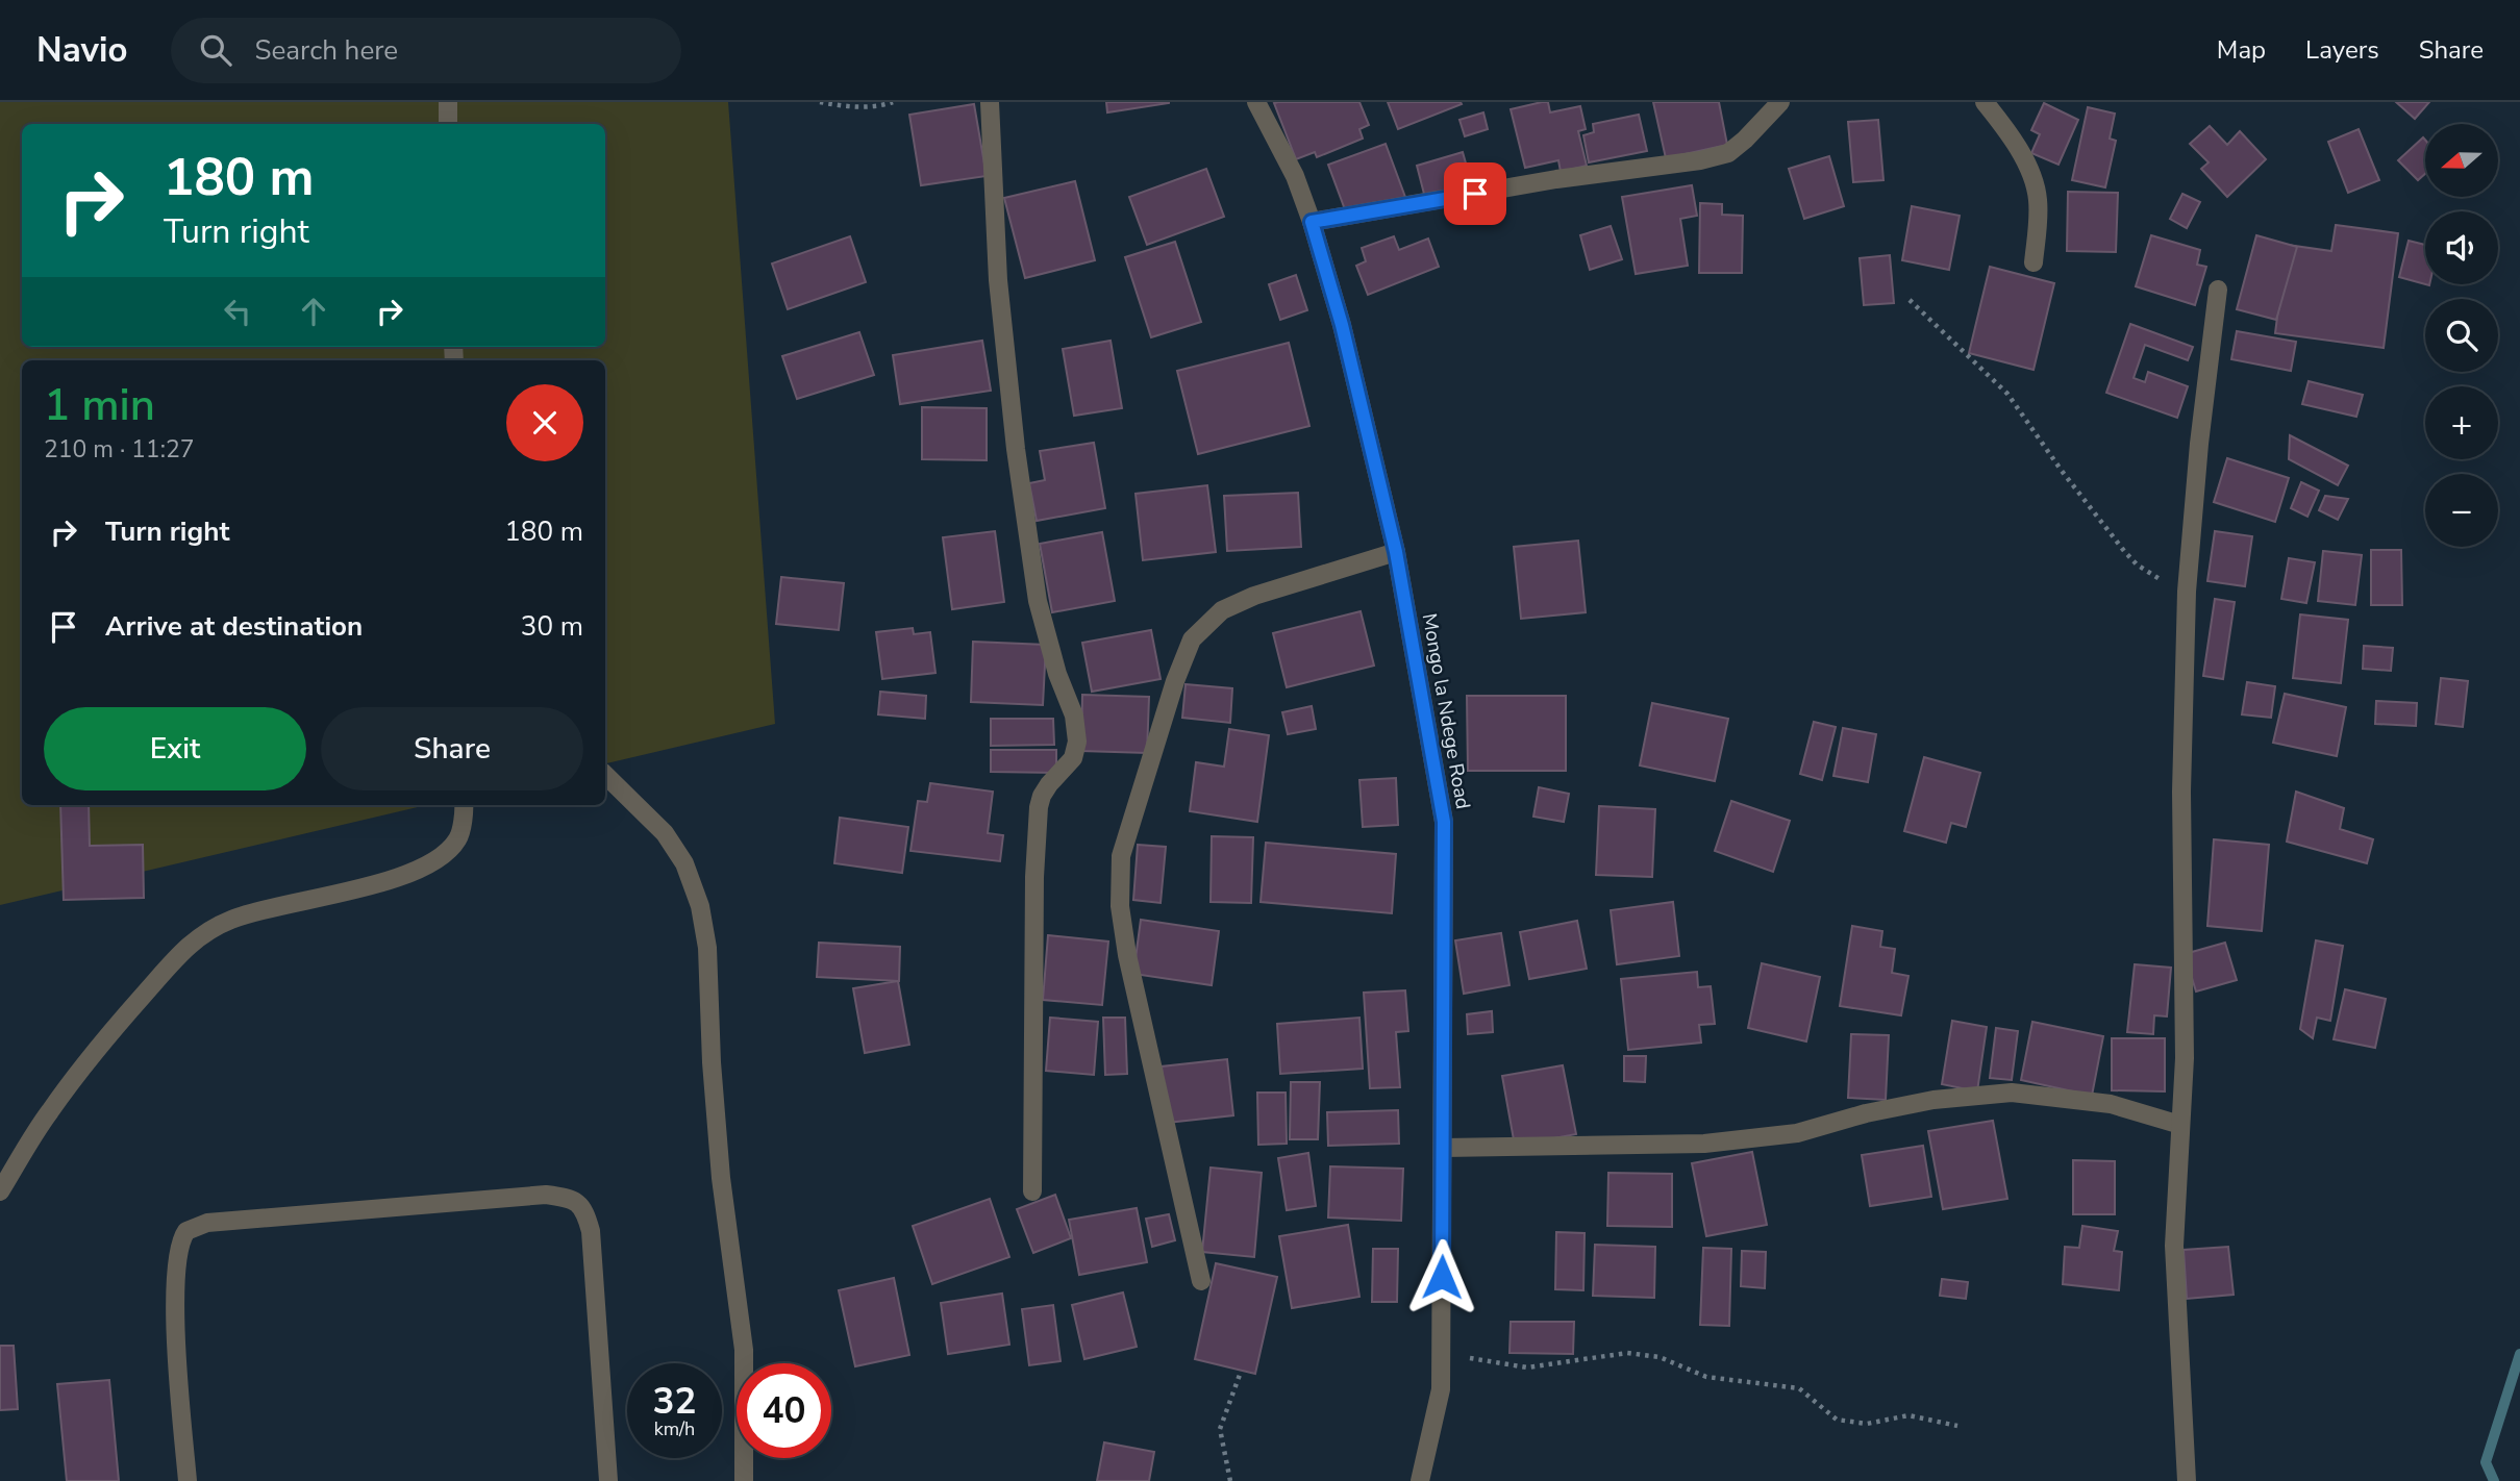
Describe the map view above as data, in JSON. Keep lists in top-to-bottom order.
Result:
{
  "streets": {
    "street": ["Mongo la Ndege Road"]
  },
  "north": "left",
  "page": {
    "header": "Navio",
    "search": "Search here",
    "nav": ["Map", "Layers", "Share"],
    "map_buttons": ["+", "−"],
    "turn": ["180 m", "Turn right"],
    "heading": ["1 min", "210 m · 11:27"],
    "list": [
      {
        "name": "Turn right",
        "value": "180 m"
      },
      {
        "name": "Arrive at destination",
        "value": "30 m"
      }
    ],
    "buttons": ["Exit", "Share"],
    "speed": "32 km/h",
    "limit": "40"
  }
}
